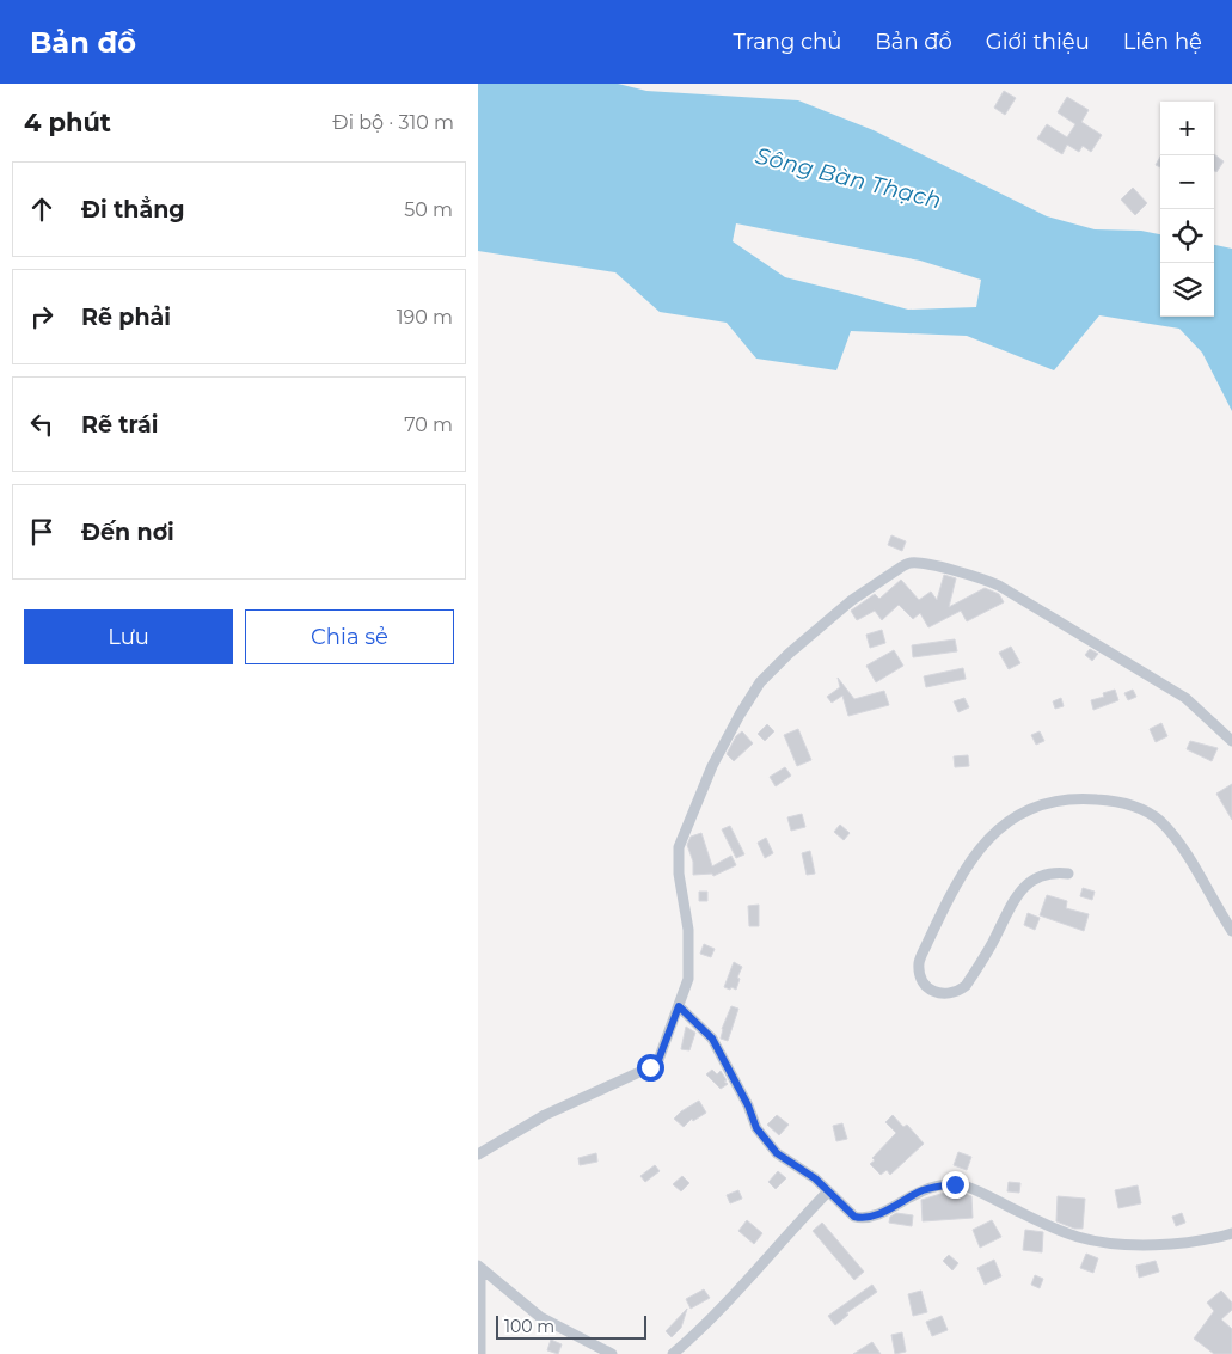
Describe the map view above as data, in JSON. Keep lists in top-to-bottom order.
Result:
{
  "water": ["Sông Bàn Thạch"],
  "scale_bar": "100 m",
  "page": {
    "header": "Bản đồ",
    "nav": [
      "Trang chủ",
      "Bản đồ",
      "Giới thiệu",
      "Liên hệ"
    ],
    "heading": ["4 phút", "Đi bộ · 310 m"],
    "map_buttons": ["+", "−"],
    "list": [
      ["Đi thẳng", "50 m"],
      ["Rẽ phải", "190 m"],
      ["Rẽ trái", "70 m"],
      "Đến nơi"
    ],
    "buttons": ["Lưu", "Chia sẻ"],
    "scale": "100 m"
  }
}
